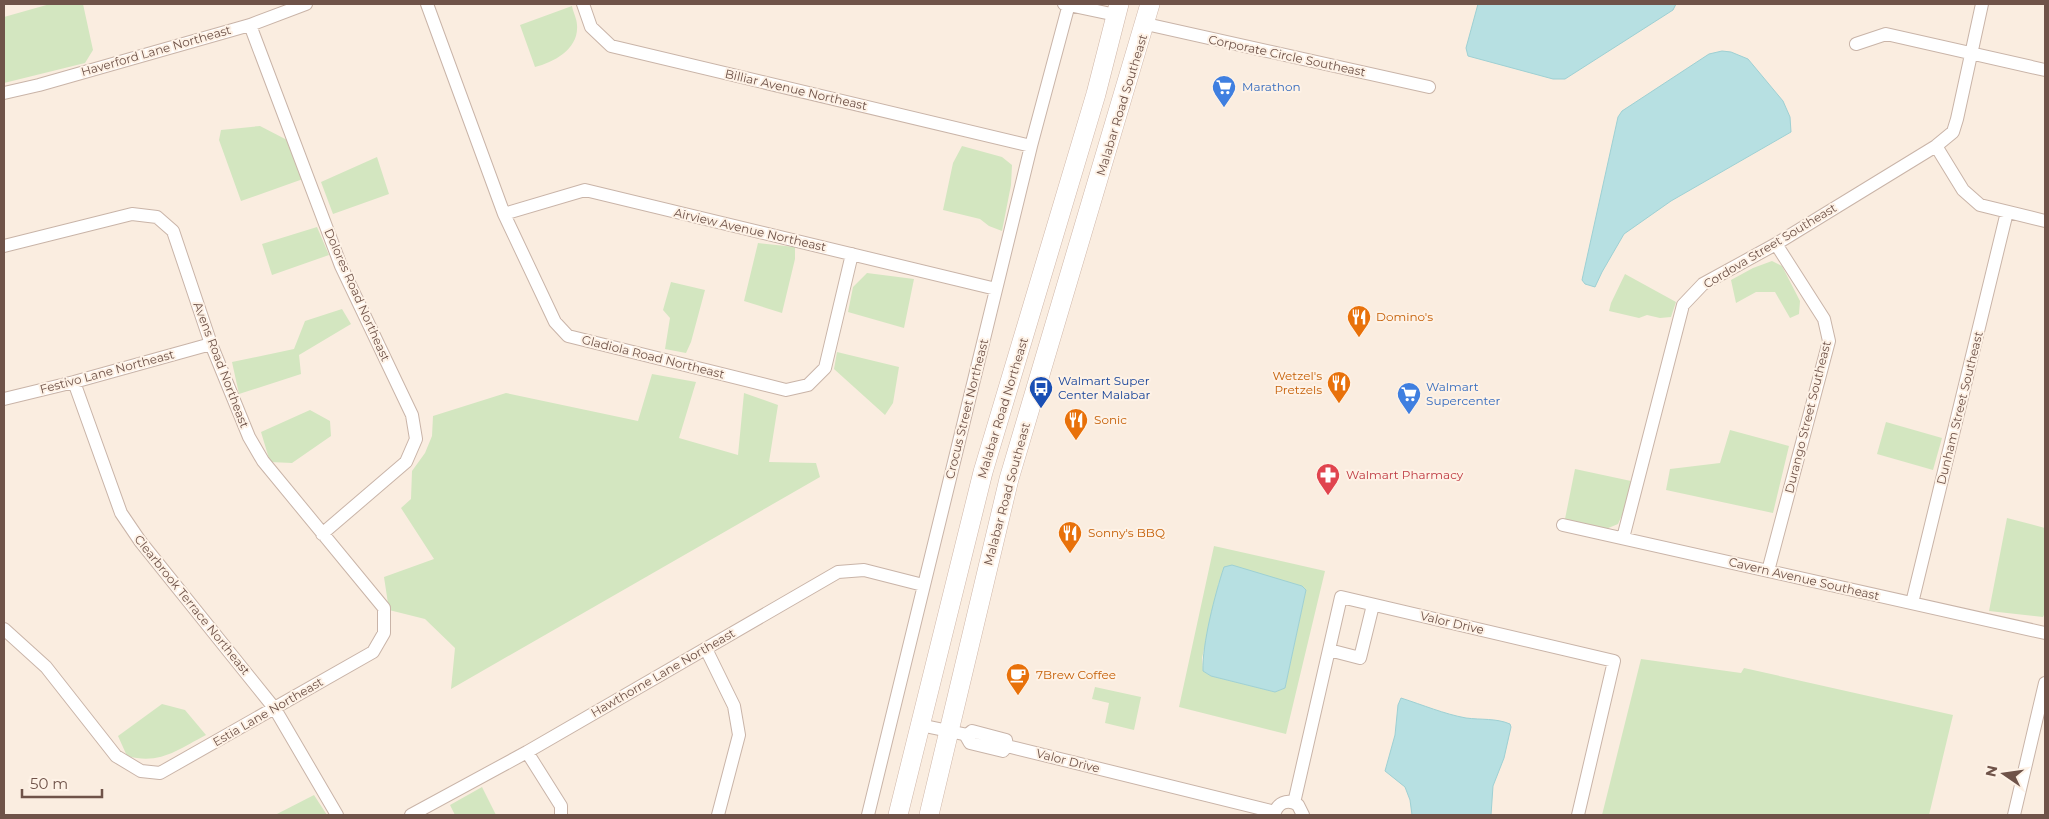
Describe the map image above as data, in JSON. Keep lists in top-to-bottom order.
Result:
{
  "streets": {
    "main road": ["Malabar Road Southeast", "Malabar Road Northeast"],
    "street": [
      "Haverford Lane Northeast",
      "Corporate Circle Southeast",
      "Billiar Avenue Northeast",
      "Airview Avenue Northeast",
      "Cordova Street Southeast",
      "Dolores Road Northeast",
      "Gladiola Road Northeast",
      "Avens Road Northeast",
      "Festivo Lane Northeast",
      "Dunham Street Southeast",
      "Crocus Street Northeast",
      "Durango Street Southeast",
      "Cavern Avenue Southeast",
      "Clearbrook Terrace Northeast",
      "Valor Drive",
      "Hawthorne Lane Northeast",
      "Estia Lane Northeast"
    ]
  },
  "crossings": [
    ["Haverford Lane Northeast", "Dolores Road Northeast"],
    ["Corporate Circle Southeast", "Malabar Road Southeast"],
    ["Billiar Avenue Northeast", "Crocus Street Northeast"],
    ["Malabar Road Southeast", "Valor Drive"],
    ["Airview Avenue Northeast", "Gladiola Road Northeast"],
    ["Airview Avenue Northeast", "Crocus Street Northeast"],
    ["Cordova Street Southeast", "Durango Street Southeast"],
    ["Cordova Street Southeast", "Cavern Avenue Southeast"],
    ["Dolores Road Northeast", "Avens Road Northeast"],
    ["Avens Road Northeast", "Festivo Lane Northeast"],
    ["Avens Road Northeast", "Estia Lane Northeast"],
    ["Festivo Lane Northeast", "Clearbrook Terrace Northeast"],
    ["Malabar Road Northeast", "Valor Drive"],
    ["Dunham Street Southeast", "Cavern Avenue Southeast"],
    ["Crocus Street Northeast", "Hawthorne Lane Northeast"],
    ["Durango Street Southeast", "Cavern Avenue Southeast"],
    ["Clearbrook Terrace Northeast", "Estia Lane Northeast"]
  ],
  "places": {
    "supermarket": ["Marathon", "Walmart Supercenter"],
    "restaurant": [
      "Domino's",
      "Wetzel's Pretzels",
      "Sonic",
      "Sonny's BBQ"
    ],
    "bus stop": ["Walmart Super Center Malabar"],
    "pharmacy": ["Walmart Pharmacy"],
    "cafe": ["7Brew Coffee"]
  },
  "scale_bar": "50 m",
  "north": "left"
}
